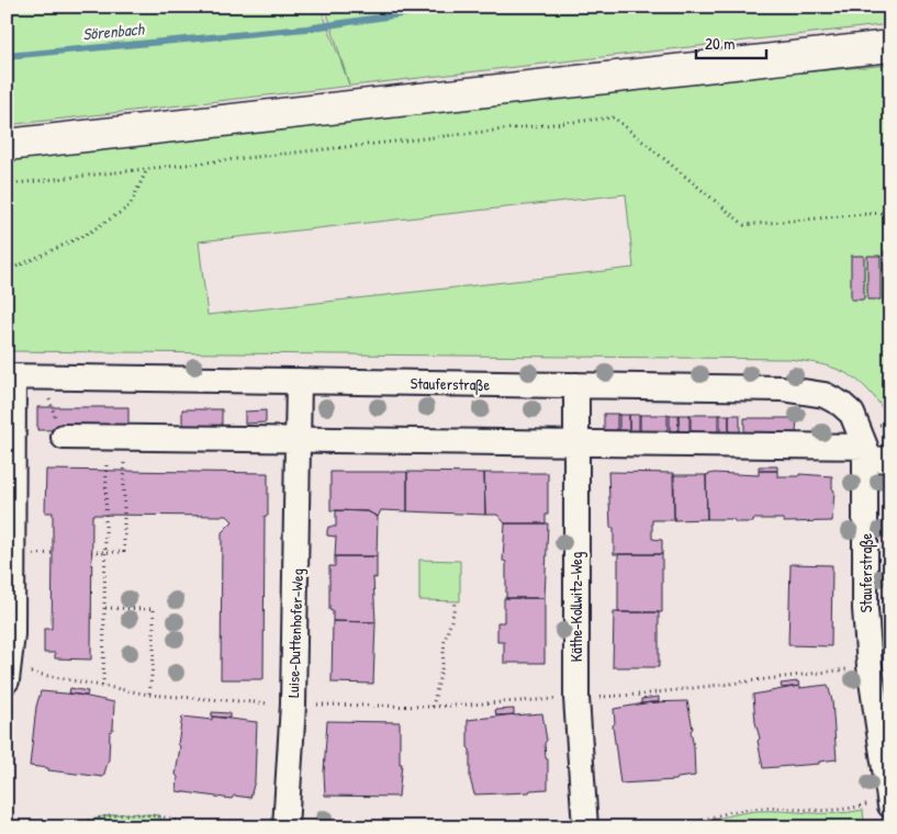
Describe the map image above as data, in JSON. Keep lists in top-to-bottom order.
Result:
{
  "streets": {
    "street": ["Stauferstraße", "Käthe-Kollwitz-Weg", "Luise-Duttenhofer-Weg"]
  },
  "crossings": [
    ["Stauferstraße", "Käthe-Kollwitz-Weg"],
    ["Stauferstraße", "Luise-Duttenhofer-Weg"]
  ],
  "water": ["Sörenbach"],
  "scale_bar": "20 m"
}
